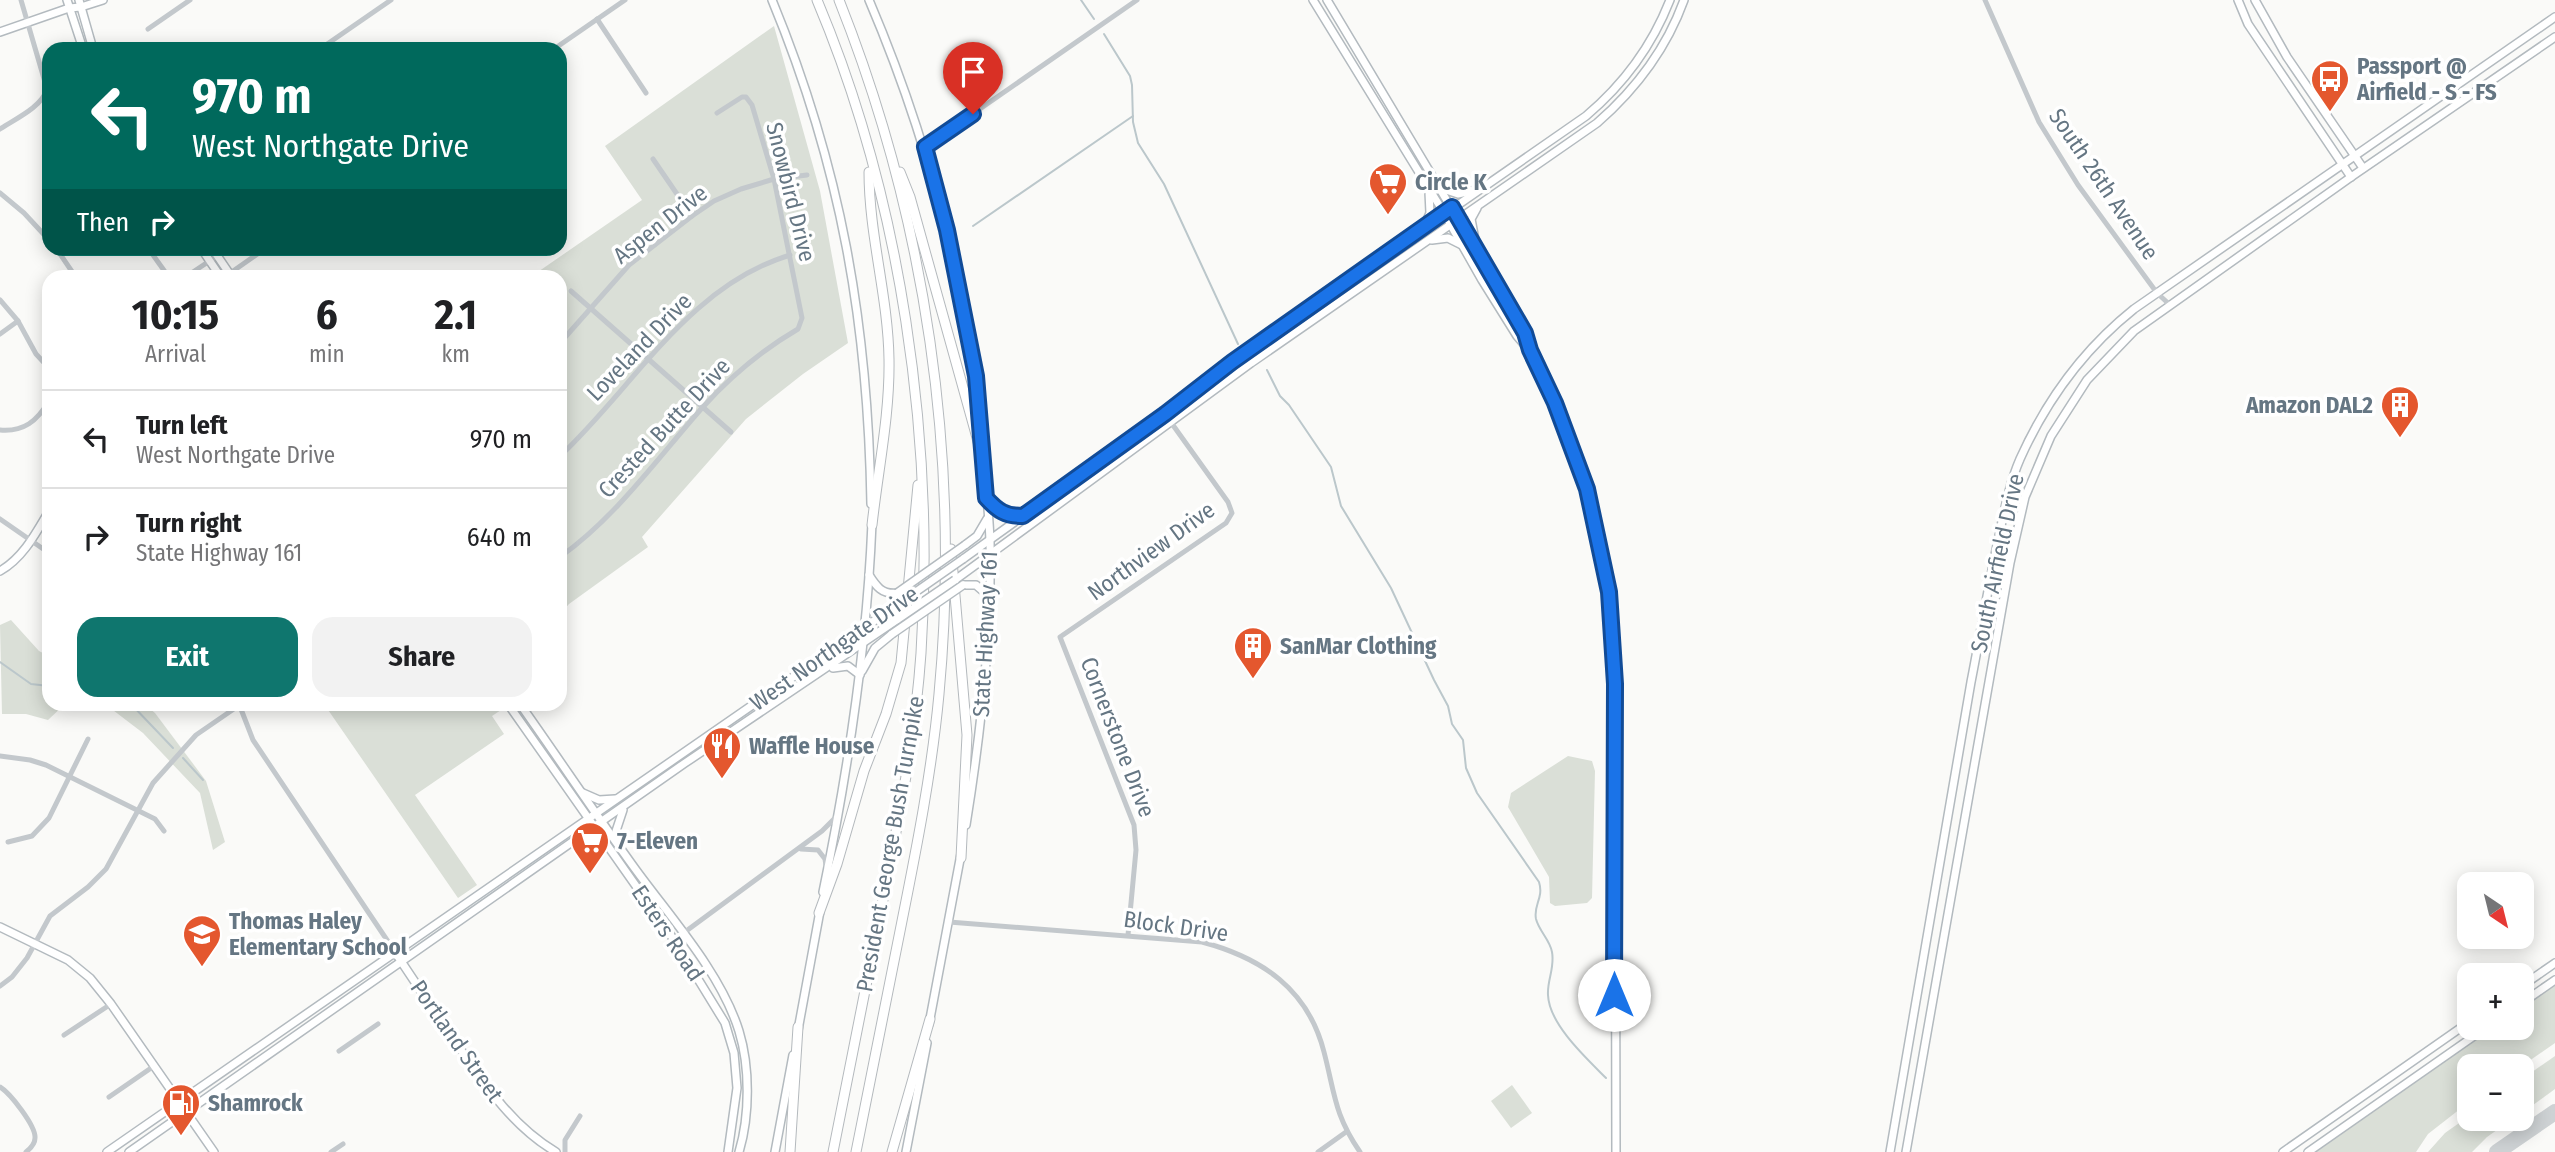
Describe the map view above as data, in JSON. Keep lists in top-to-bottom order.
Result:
{
  "streets": {
    "highway": ["President George Bush Turnpike"],
    "main road": [
      "South Airfield Drive",
      "State Highway 161",
      "West Northgate Drive",
      "Esters Road",
      "Portland Street"
    ],
    "street": [
      "South 26th Avenue",
      "Snowbird Drive",
      "Aspen Drive",
      "Loveland Drive",
      "Crested Butte Drive",
      "Northview Drive",
      "Cornerstone Drive",
      "Block Drive"
    ]
  },
  "crossings": [
    ["South 26th Avenue", "South Airfield Drive"],
    ["Snowbird Drive", "Aspen Drive"],
    ["Snowbird Drive", "Loveland Drive"],
    ["Snowbird Drive", "Crested Butte Drive"],
    ["Northview Drive", "West Northgate Drive"],
    ["Northview Drive", "Cornerstone Drive"],
    ["State Highway 161", "West Northgate Drive"],
    ["State Highway 161", "Block Drive"],
    ["West Northgate Drive", "Esters Road"],
    ["West Northgate Drive", "Portland Street"],
    ["Cornerstone Drive", "Block Drive"]
  ],
  "places": {
    "bus stop": ["Passport @ Airfield - S - FS"],
    "supermarket": ["Circle K", "7-Eleven"],
    "building": ["Amazon DAL2", "SanMar Clothing"],
    "restaurant": ["Waffle House"],
    "school or university": ["Thomas Haley Elementary School"],
    "fuel station": ["Shamrock"]
  },
  "north": "bottom right",
  "page": {
    "turn": ["970 m", "West Northgate Drive"],
    "then": "Then",
    "eta": [
      "10:15",
      "Arrival",
      "6",
      "min",
      "2.1",
      "km"
    ],
    "list": [
      {
        "name": "Turn left",
        "note": "West Northgate Drive",
        "value": "970 m"
      },
      {
        "name": "Turn right",
        "note": "State Highway 161",
        "value": "640 m"
      }
    ],
    "buttons": ["Exit", "Share"],
    "map_buttons": ["+", "−"]
  }
}
